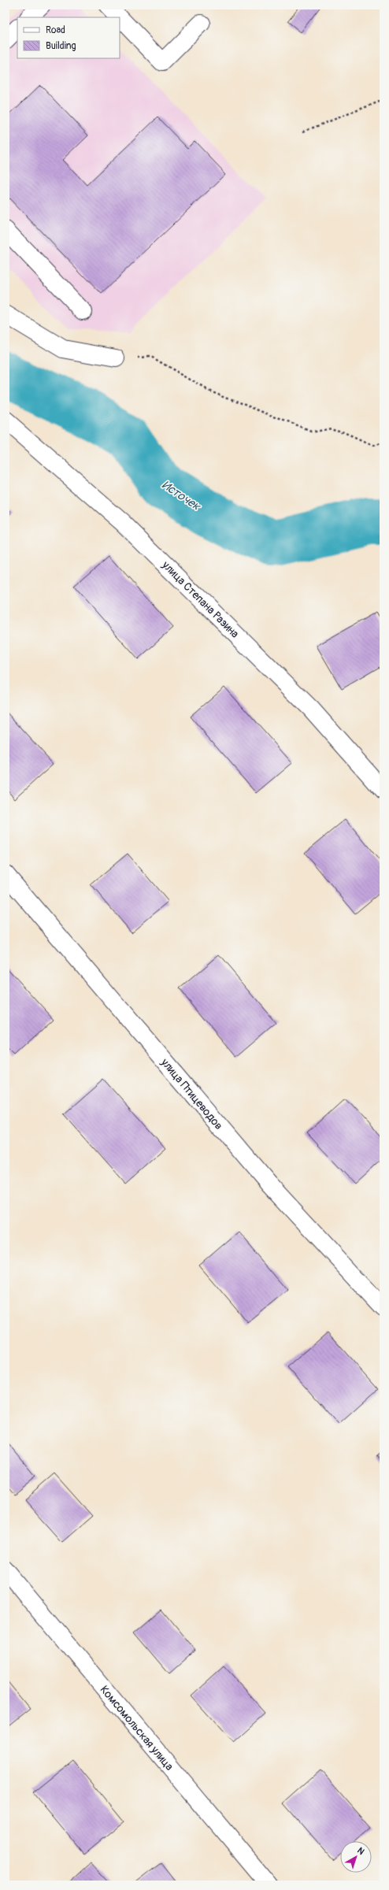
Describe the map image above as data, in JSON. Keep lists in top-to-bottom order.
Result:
{
  "streets": {
    "street": ["улица Степана Разина", "улица Птицеводов", "Комсомольская улица"]
  },
  "water": ["Источек"],
  "legend": ["Road", "Building"],
  "north": "top right"
}
